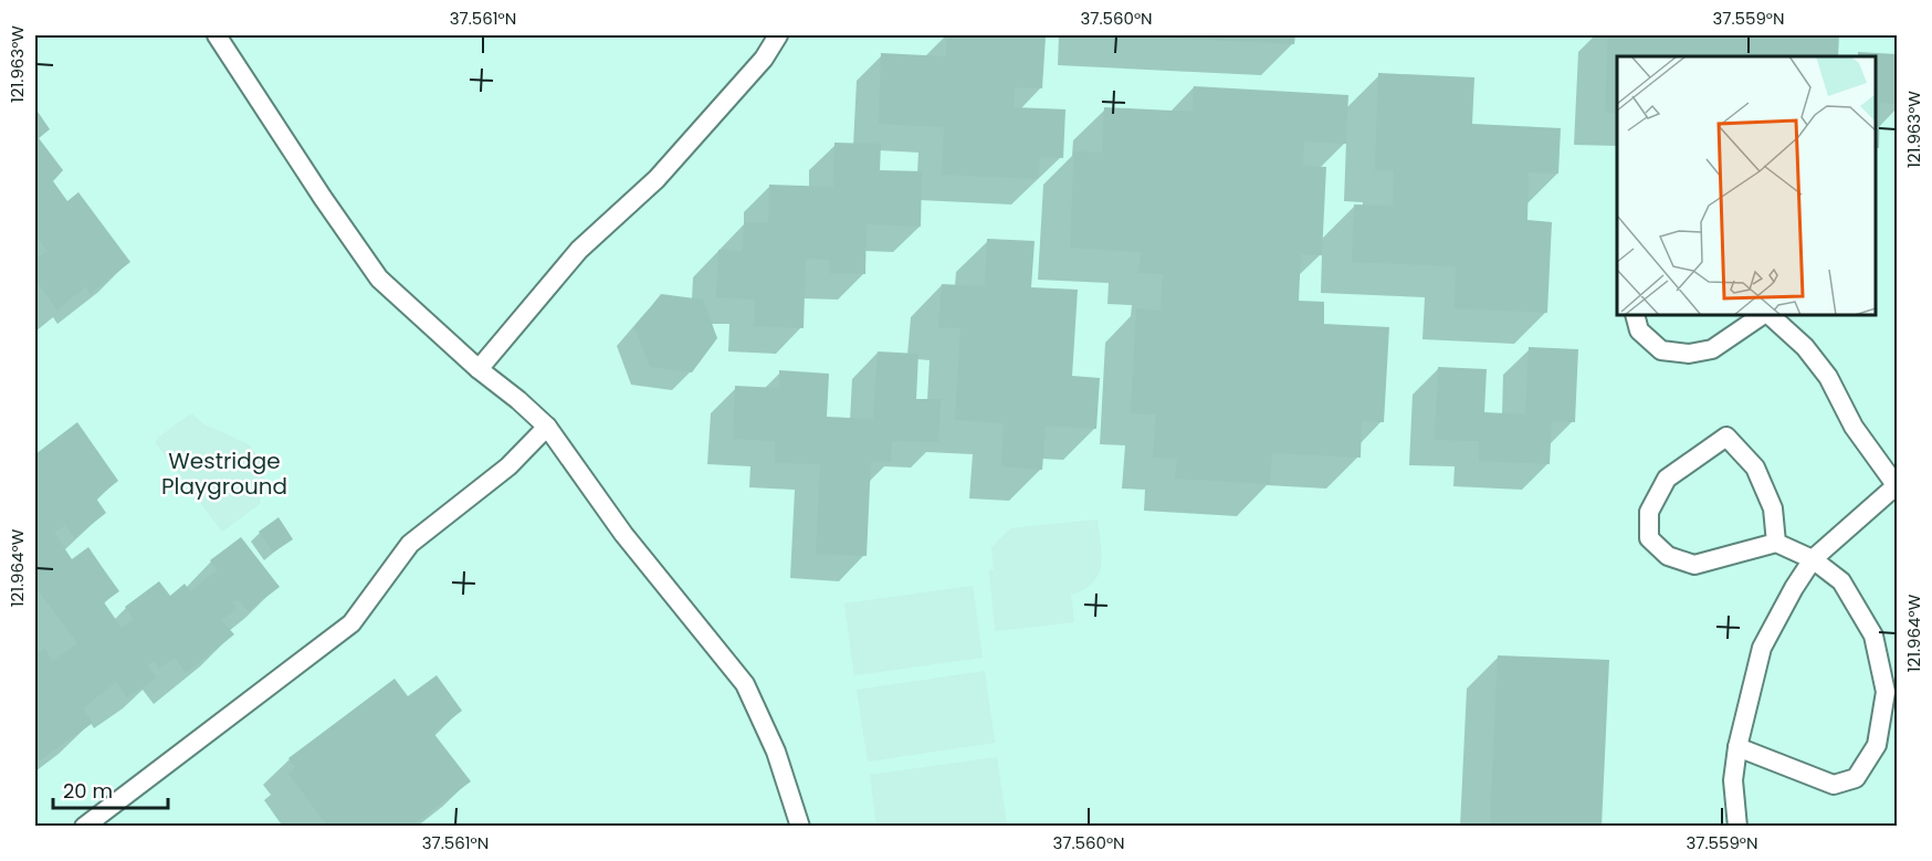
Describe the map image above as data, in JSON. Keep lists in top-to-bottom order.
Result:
{
  "parks": ["Westridge Playground"],
  "scale_bar": "20 m",
  "coordinates": [
    "37.561°N",
    "37.560°N",
    "37.559°N",
    "121.963°W",
    "121.964°W"
  ]
}
